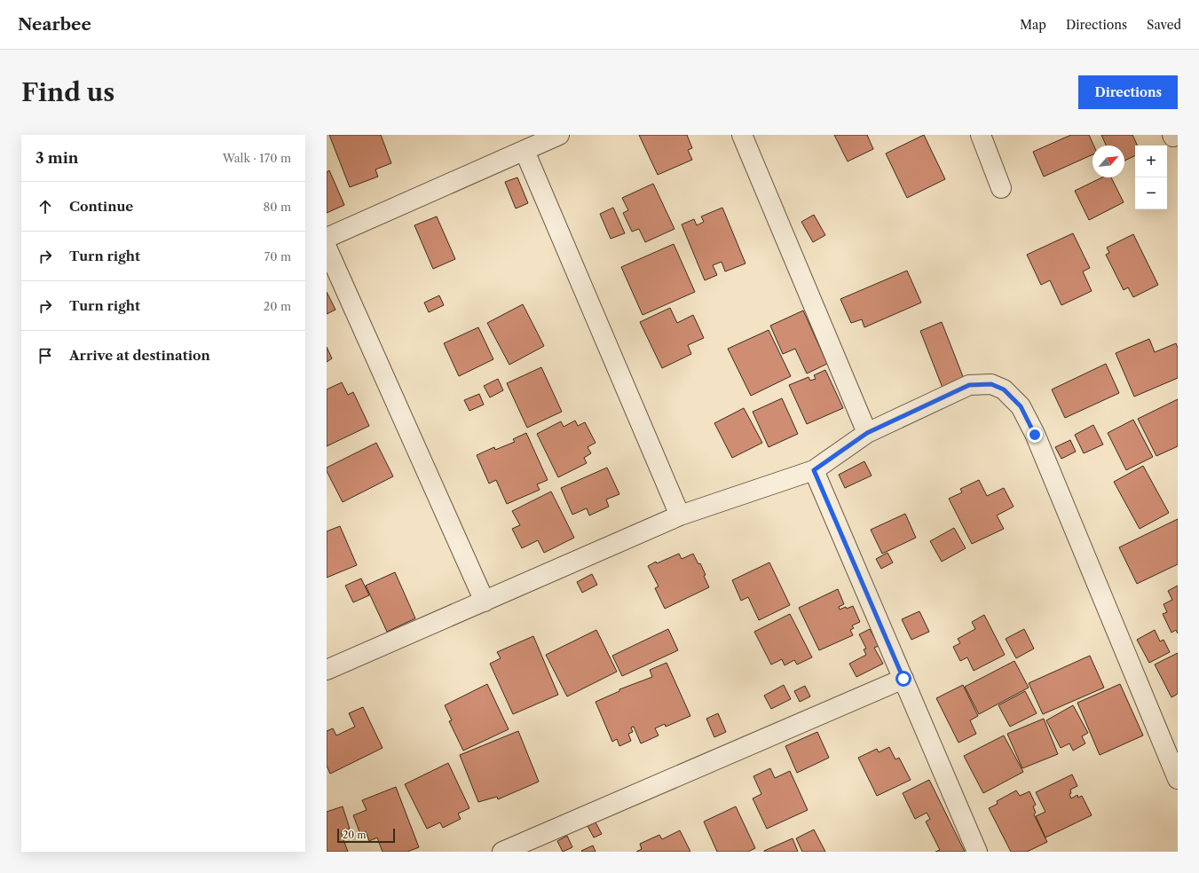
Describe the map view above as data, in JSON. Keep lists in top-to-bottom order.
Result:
{
  "scale_bar": "20 m",
  "north": "top right",
  "page": {
    "header": "Nearbee",
    "nav": ["Map", "Directions", "Saved"],
    "buttons": "Directions",
    "title": "Find us",
    "heading": ["3 min", "Walk · 170 m"],
    "map_buttons": ["+", "−"],
    "list": [
      ["Continue", "80 m"],
      ["Turn right", "70 m"],
      ["Turn right", "20 m"],
      "Arrive at destination"
    ],
    "scale": "20 m"
  }
}
